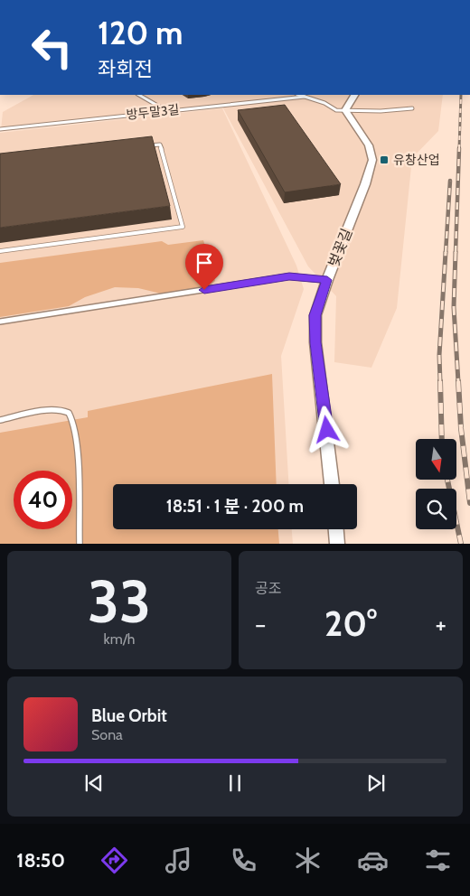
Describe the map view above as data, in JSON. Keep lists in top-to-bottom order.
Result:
{
  "streets": {
    "street": ["벚꽃길"],
    "lane": ["방두말3길"]
  },
  "places": {
    "transit": ["유창산업"]
  },
  "north": "bottom",
  "page": {
    "turn": ["120 m", "좌회전"],
    "limit": "40",
    "trip": "18:51 · 1 분 · 200 m",
    "tile": [
      ["33", "km/h"],
      "공조"
    ],
    "heat": ["−", "20°", "+"],
    "song": ["Blue Orbit", "Sona"],
    "tabs": "18:50"
  }
}
